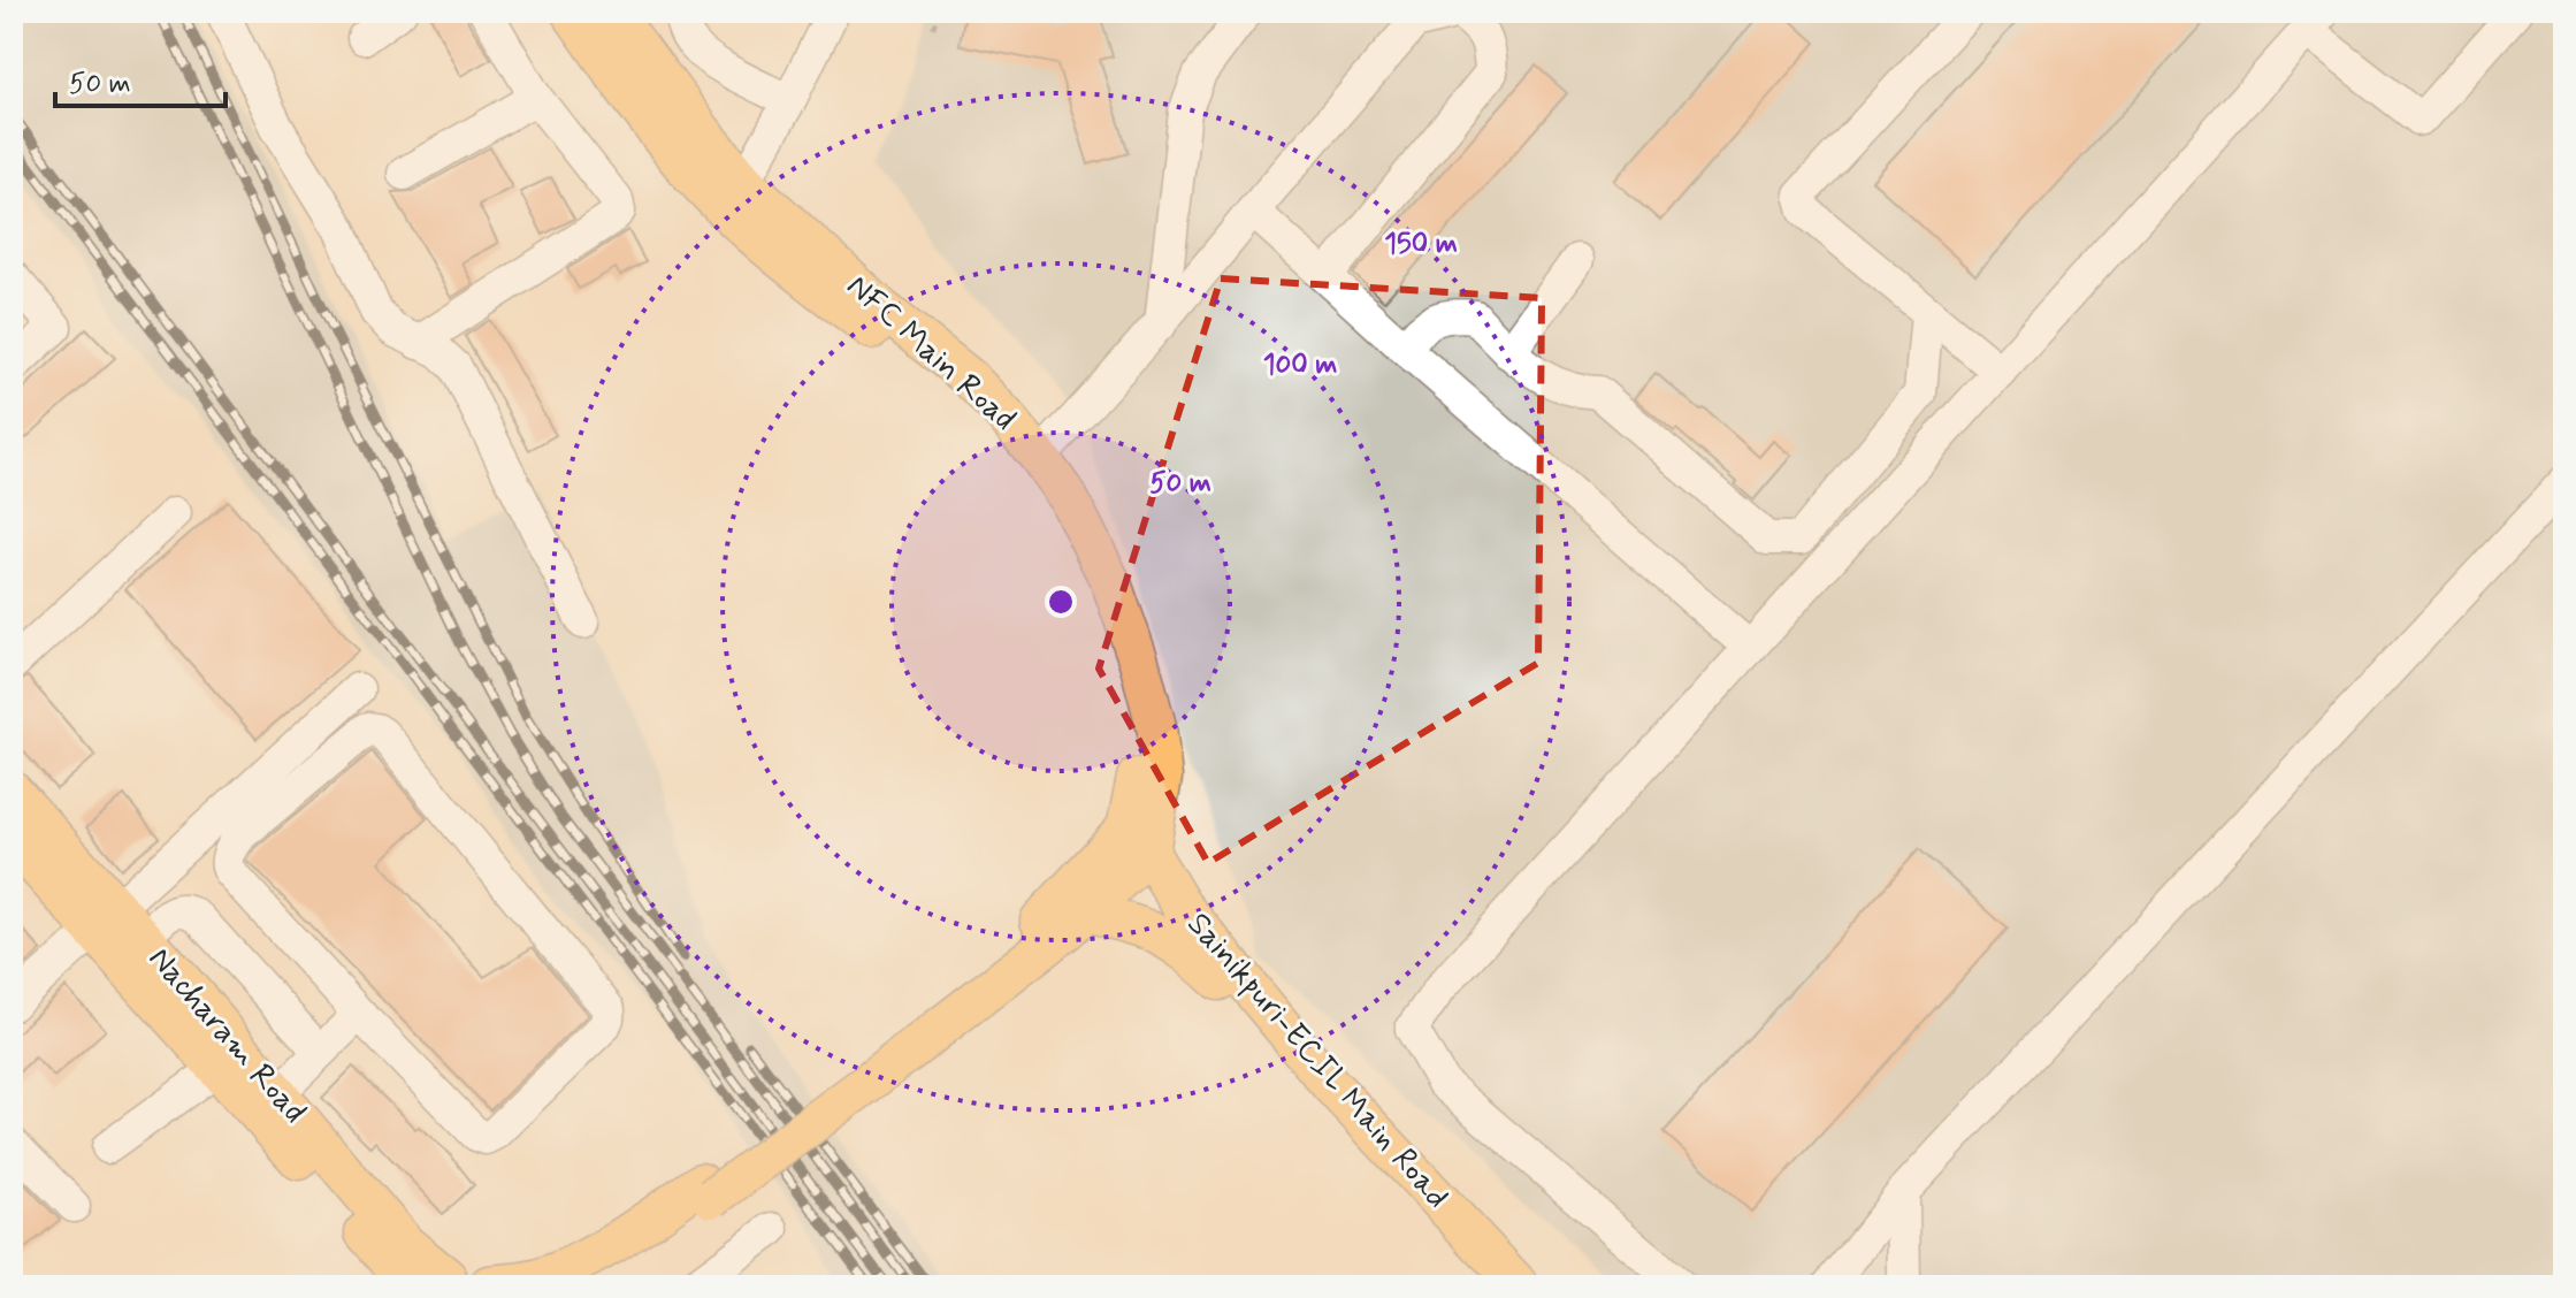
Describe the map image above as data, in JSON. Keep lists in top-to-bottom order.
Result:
{
  "streets": {
    "main road": ["NFC Main Road", "Nacharam Road", "Sainikpuri-ECIL Main Road"]
  },
  "crossings": [
    ["NFC Main Road", "Sainikpuri-ECIL Main Road"]
  ],
  "scale_bar": "50 m",
  "rings": ["150 m", "100 m", "50 m"]
}
